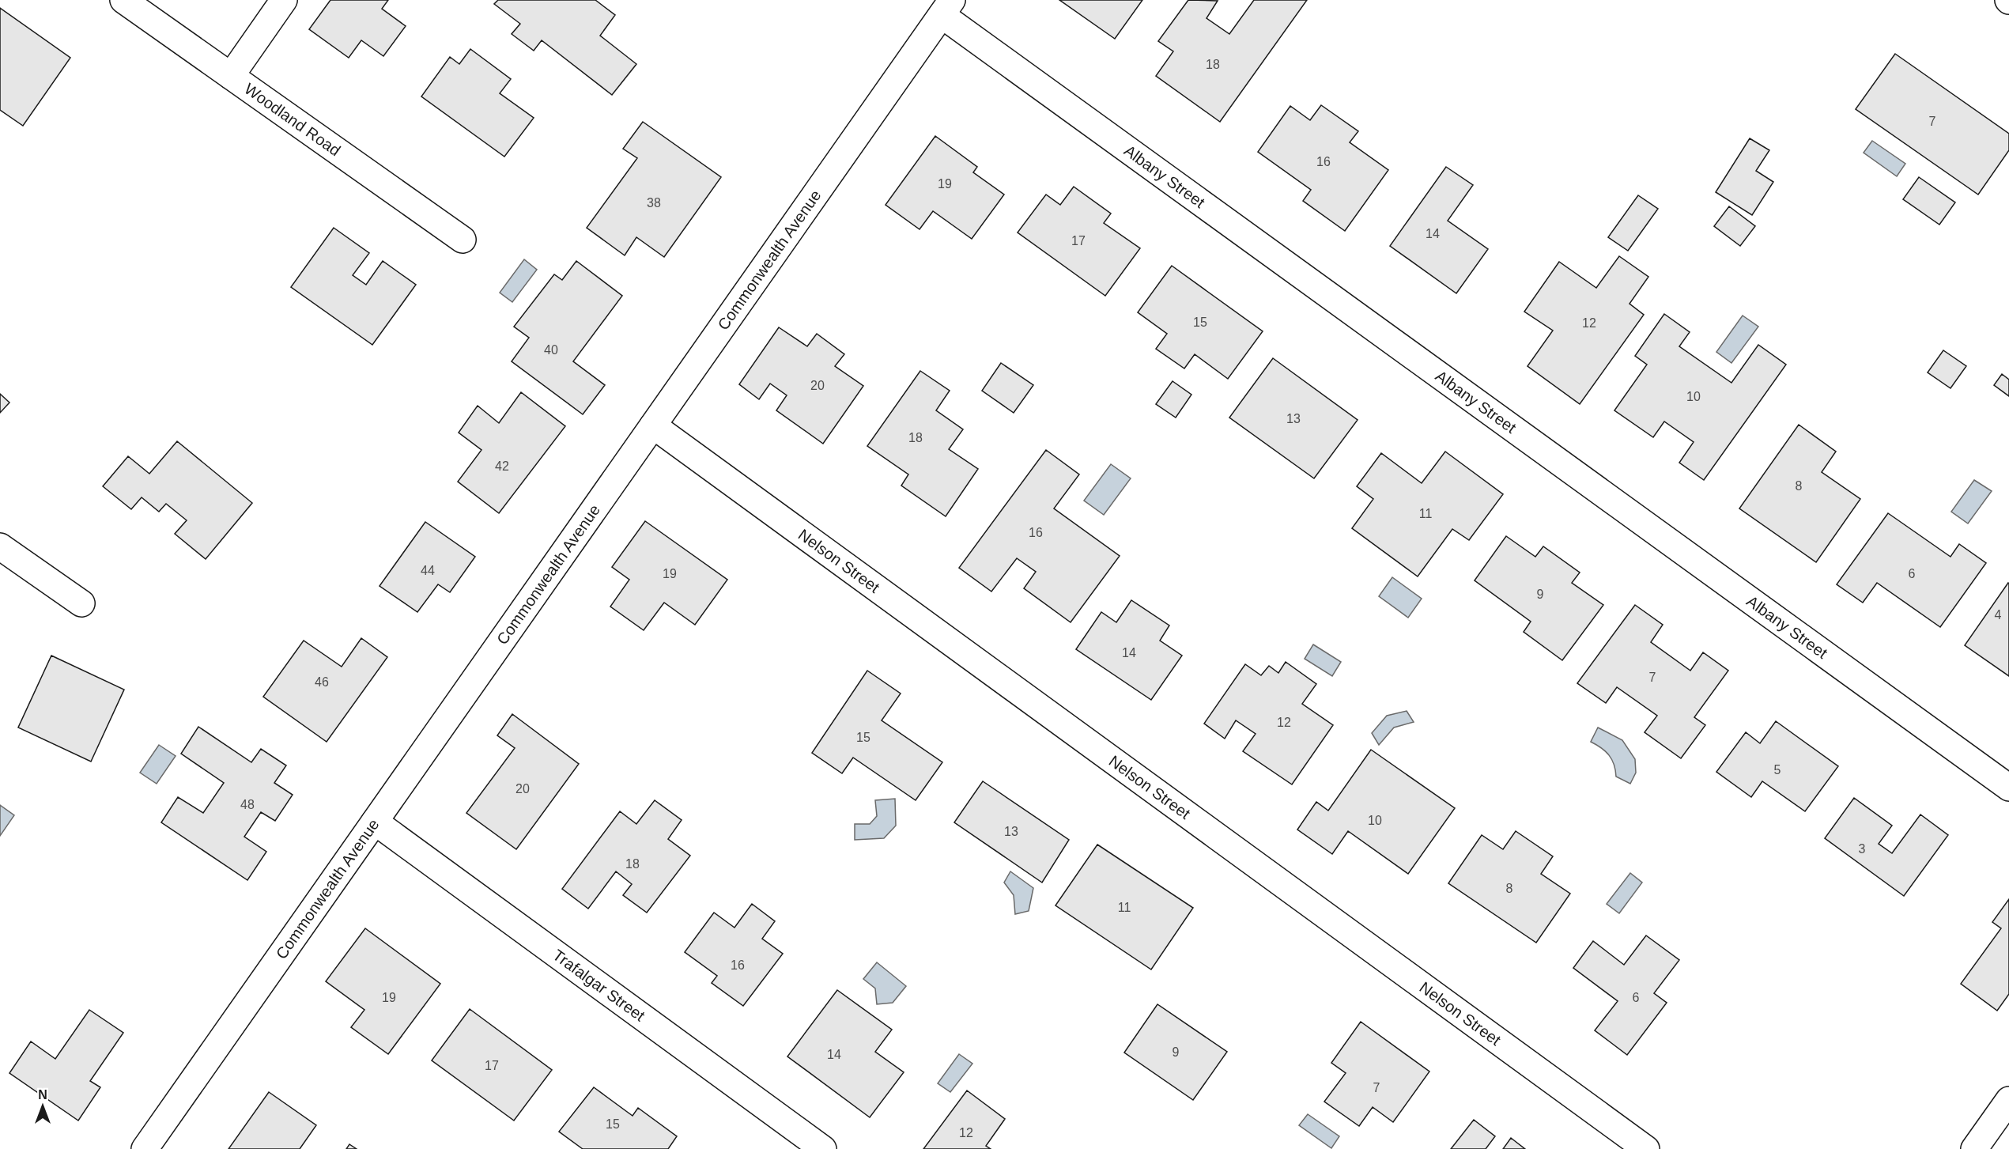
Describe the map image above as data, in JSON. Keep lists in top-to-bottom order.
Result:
{
  "streets": {
    "street": [
      "Woodland Road",
      "Albany Street",
      "Commonwealth Avenue",
      "Nelson Street",
      "Trafalgar Street"
    ]
  },
  "crossings": [
    ["Albany Street", "Commonwealth Avenue"],
    ["Commonwealth Avenue", "Nelson Street"],
    ["Commonwealth Avenue", "Trafalgar Street"]
  ],
  "house_numbers": [
    "18",
    "7",
    "16",
    "19",
    "38",
    "14",
    "17",
    "15",
    "12",
    "40",
    "20",
    "10",
    "13",
    "18",
    "42",
    "8",
    "11",
    "16",
    "44",
    "19",
    "6",
    "9",
    "4",
    "14",
    "7",
    "46",
    "12",
    "15",
    "5",
    "20",
    "48",
    "10",
    "13",
    "3",
    "18",
    "8",
    "11",
    "16",
    "19",
    "6",
    "9",
    "14",
    "17",
    "7",
    "15",
    "12"
  ],
  "north": "top"
}
